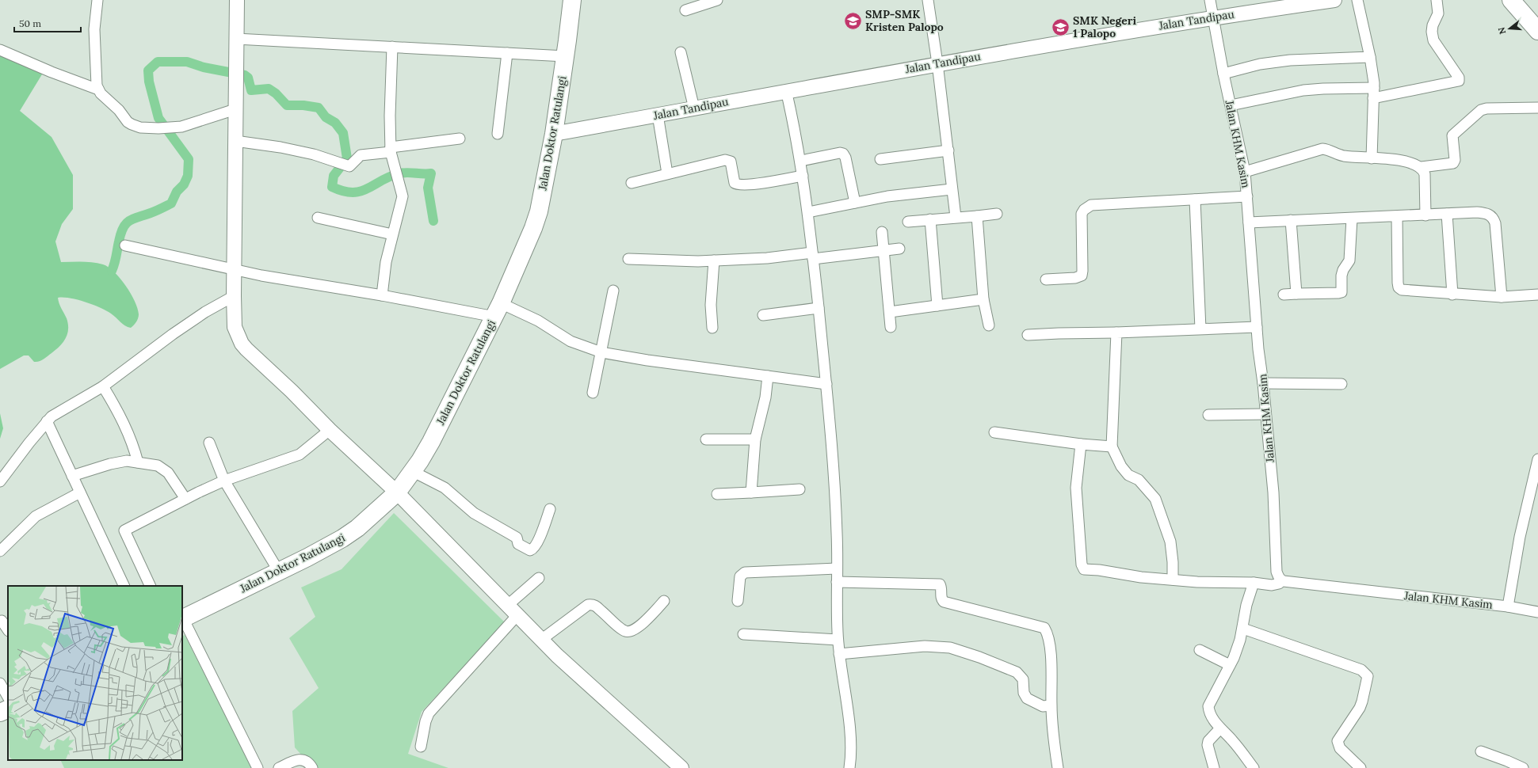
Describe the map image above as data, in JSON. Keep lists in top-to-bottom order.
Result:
{
  "streets": {
    "highway": ["Jalan Doktor Ratulangi"],
    "street": ["Jalan Tandipau", "Jalan KHM Kasim"]
  },
  "crossings": [
    ["Jalan Tandipau", "Jalan Doktor Ratulangi"],
    ["Jalan Tandipau", "Jalan KHM Kasim"]
  ],
  "places": {
    "school or university": ["SMP-SMK Kristen Palopo", "SMK Negeri 1 Palopo"]
  },
  "scale_bar": "50 m",
  "north": "left"
}
